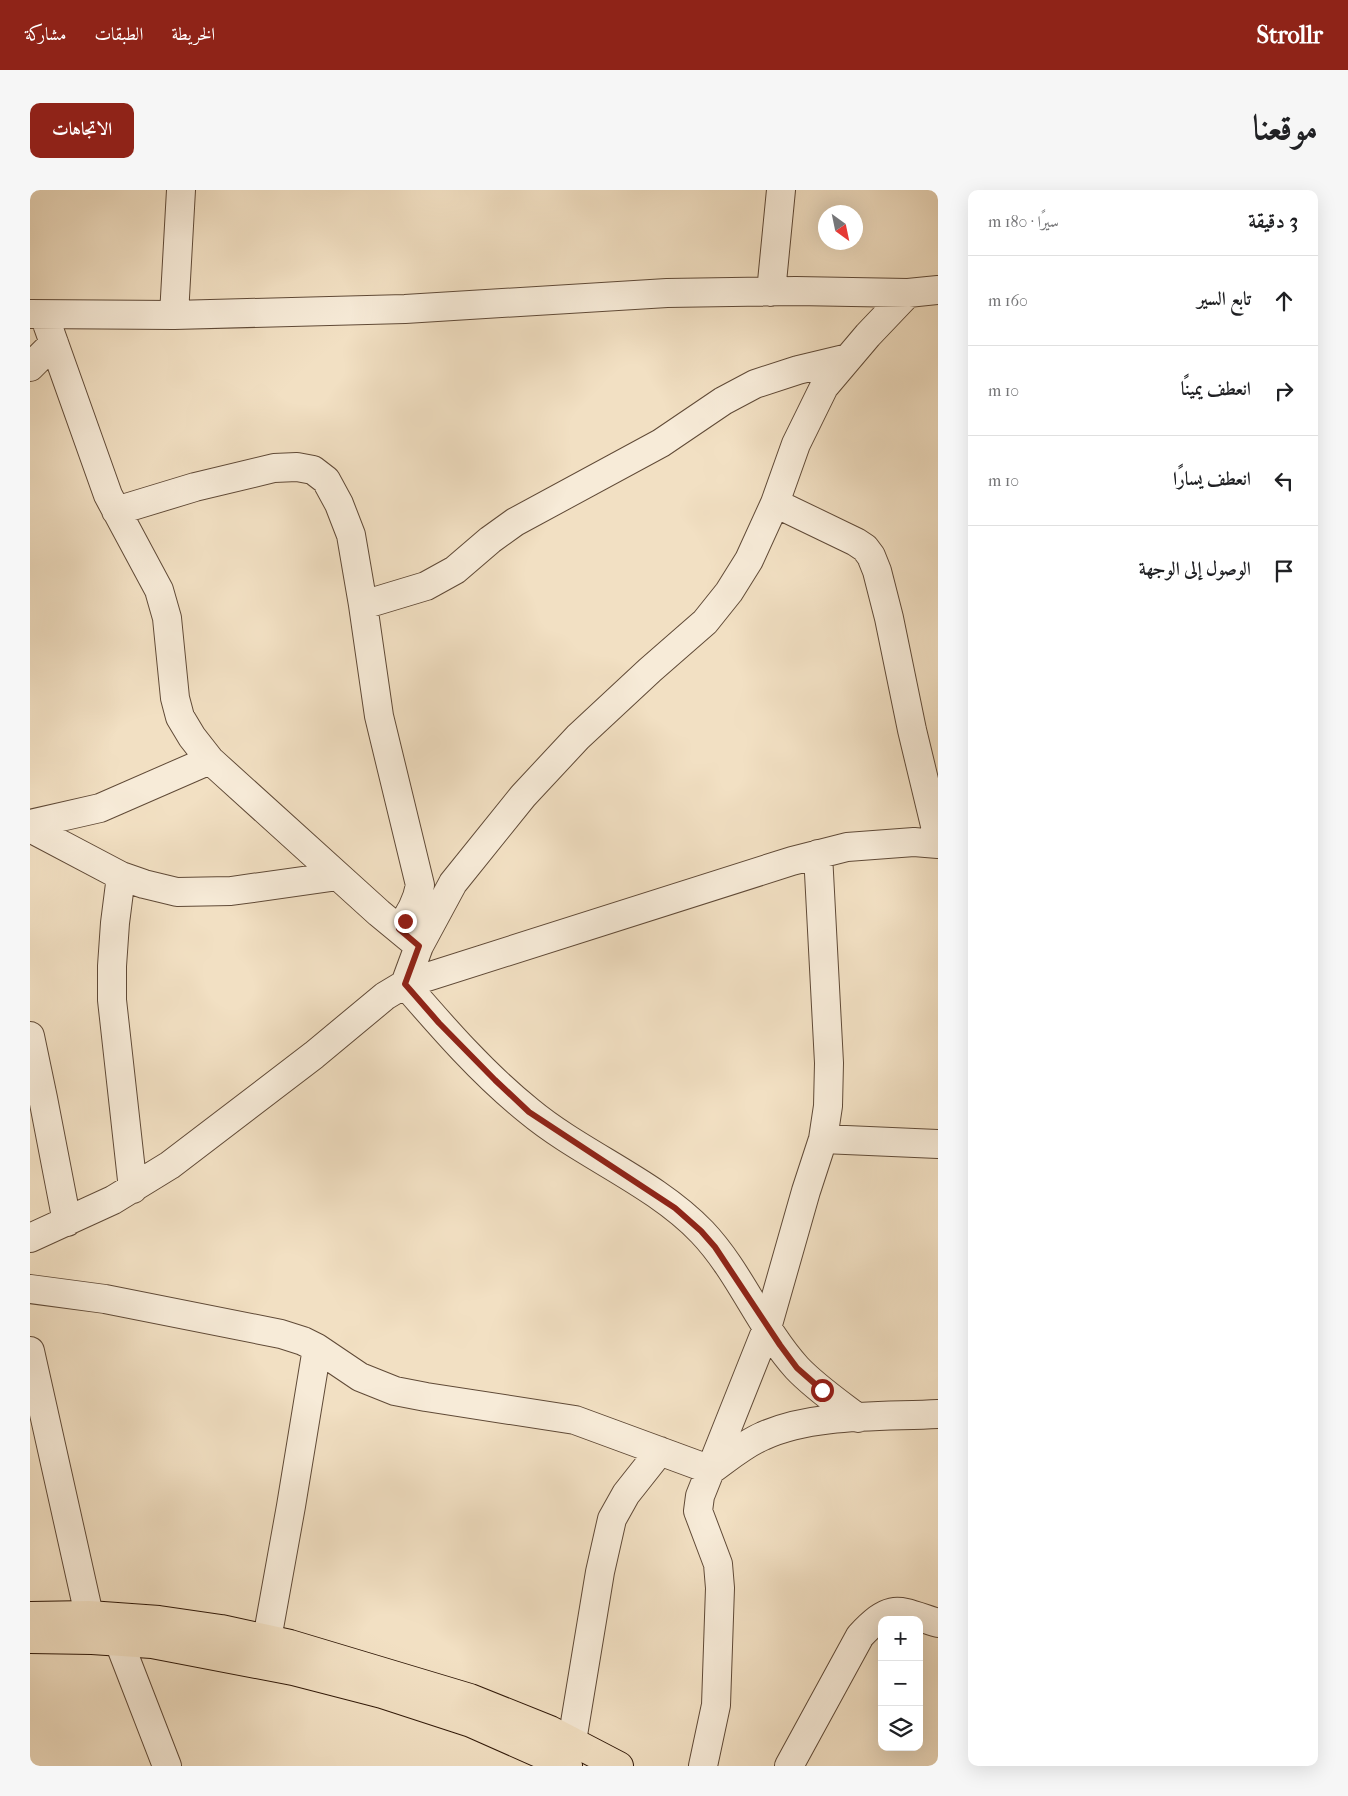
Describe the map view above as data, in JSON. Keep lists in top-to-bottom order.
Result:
{
  "north": "bottom right",
  "page": {
    "header": "Strollr",
    "nav": ["الخريطة", "الطبقات", "مشاركة"],
    "title": "موقعنا",
    "buttons": "الاتجاهات",
    "heading": ["3 دقيقة", "سيرًا · 180 m"],
    "list": [
      ["تابع السير", "160 m"],
      ["انعطف يمينًا", "10 m"],
      ["انعطف يسارًا", "10 m"],
      "الوصول إلى الوجهة"
    ],
    "map_buttons": ["+", "−"]
  }
}
